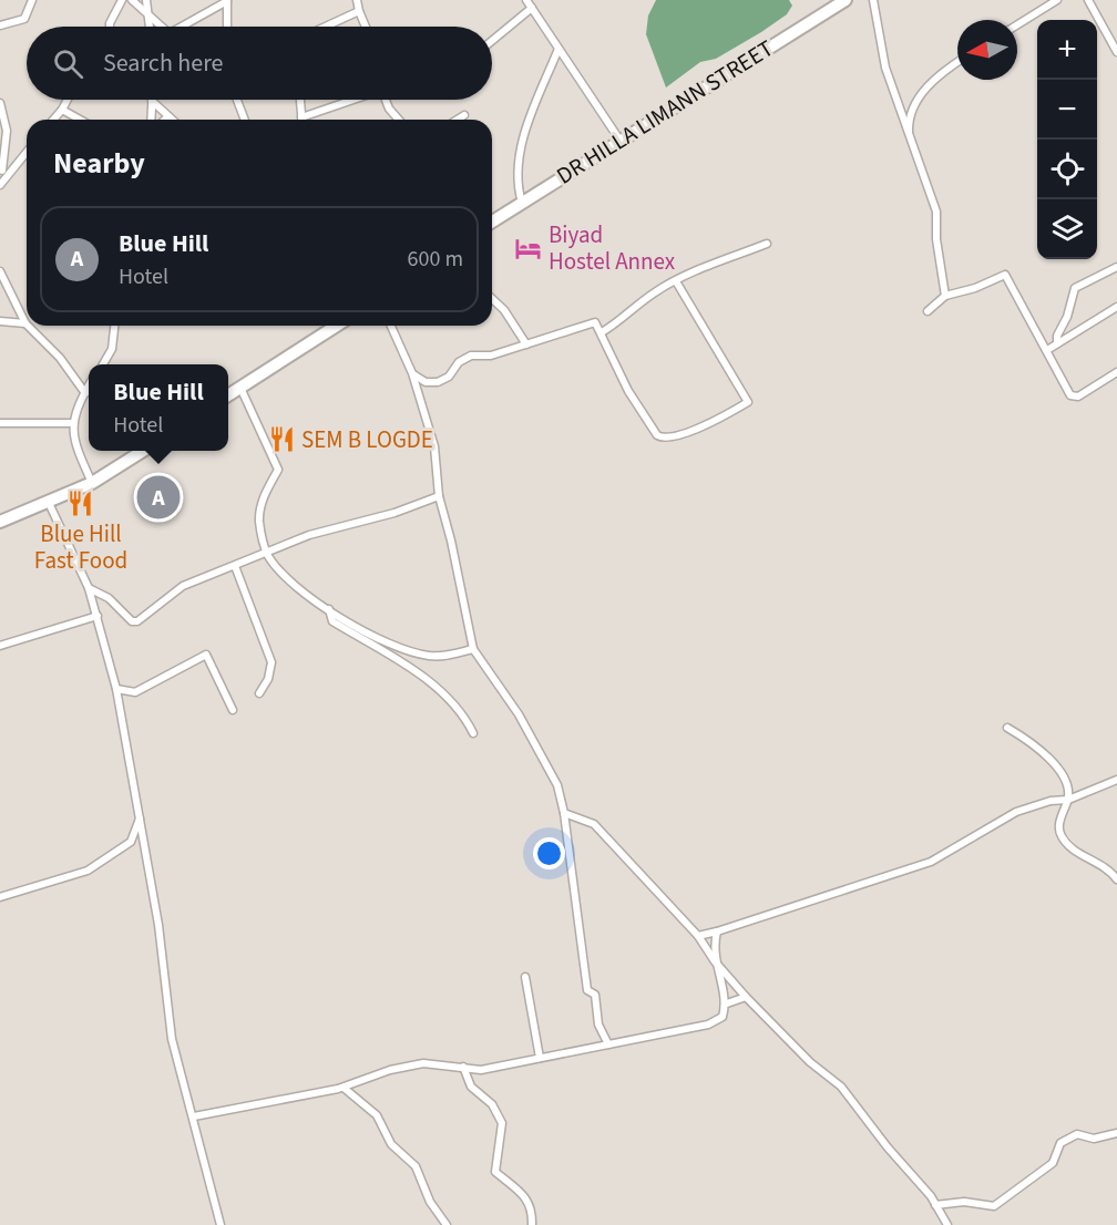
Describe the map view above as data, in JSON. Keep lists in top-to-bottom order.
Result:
{
  "streets": {
    "highway": ["DR HILLA LIMANN STREET"]
  },
  "places": {
    "hotel": ["Biyad Hostel Annex"],
    "restaurant": ["SEM B LOGDE", "Blue Hill Fast Food"]
  },
  "north": "left",
  "page": {
    "map_buttons": ["+", "−"],
    "search": "Search here",
    "heading": "Nearby",
    "list": [
      {
        "mark": "A",
        "name": "Blue Hill",
        "note": "Hotel",
        "value": "600 m"
      }
    ],
    "popup": ["Blue Hill", "Hotel"],
    "pins": "A"
  }
}
